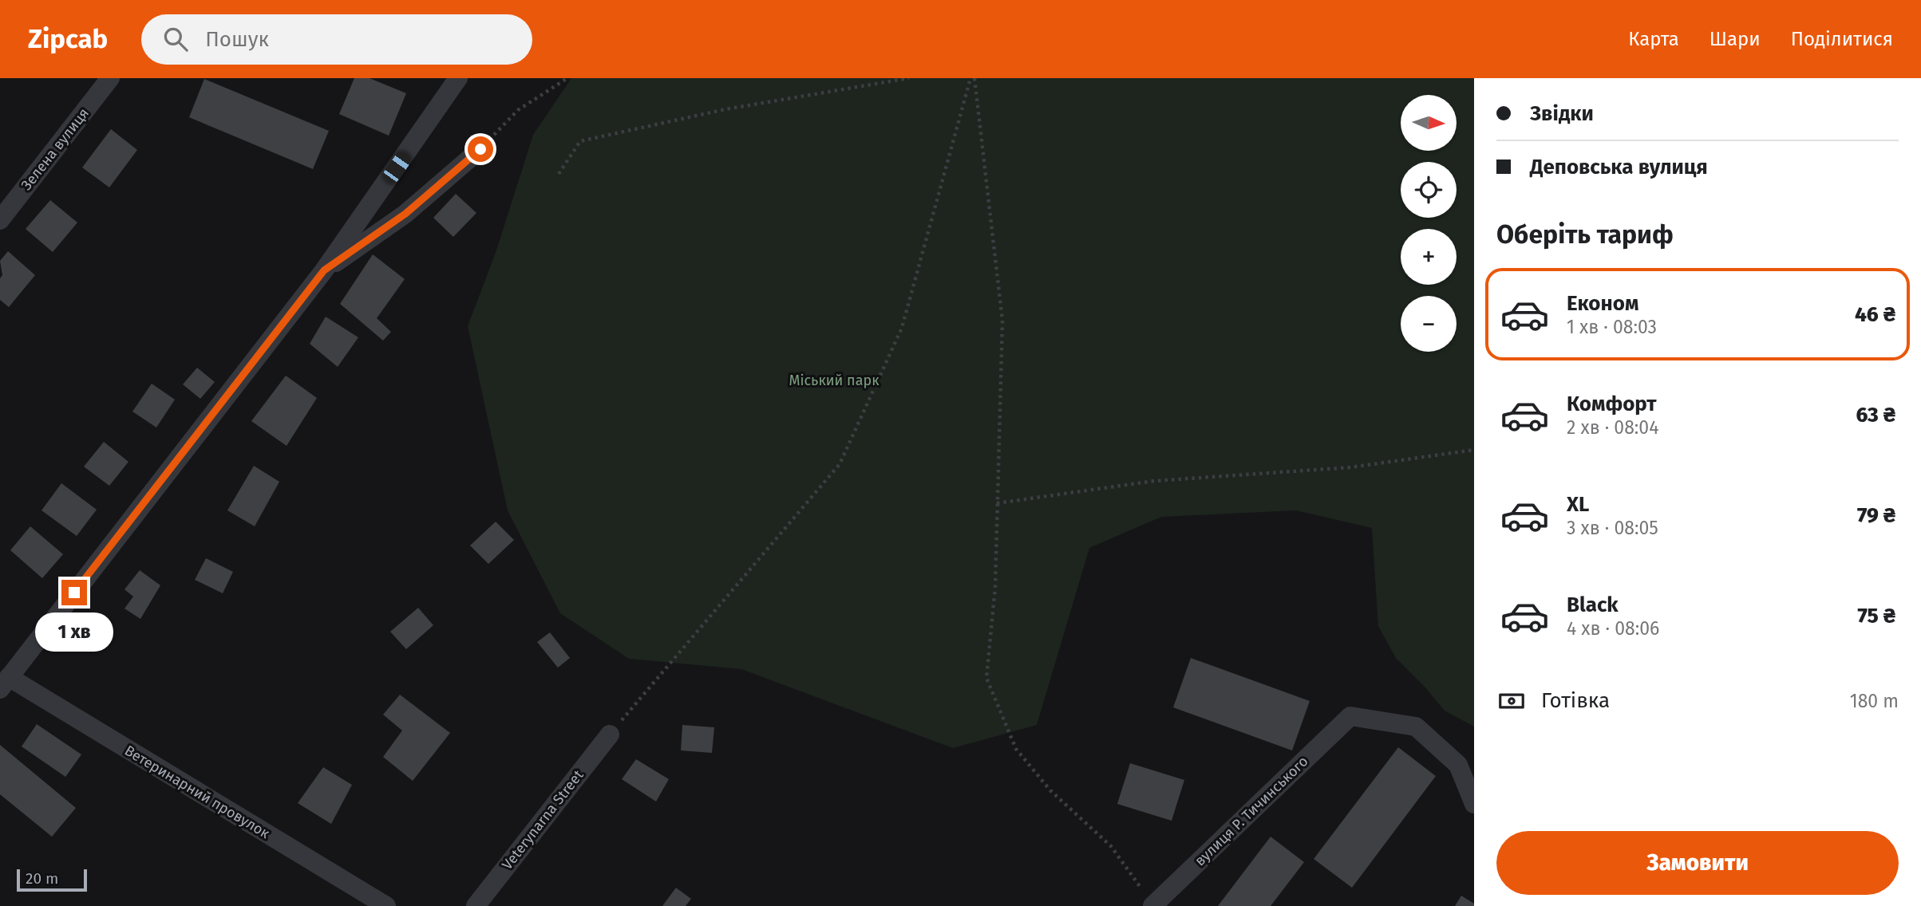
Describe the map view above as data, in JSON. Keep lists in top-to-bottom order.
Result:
{
  "streets": {
    "street": [
      "Зелена вулиця",
      "Ветеринарний провулок",
      "вулиця Р. Тичинського",
      "Veterynarna Street"
    ]
  },
  "parks": ["Міський парк"],
  "scale_bar": "20 m",
  "north": "right",
  "page": {
    "header": "Zipcab",
    "search": "Пошук",
    "nav": ["Карта", "Шари", "Поділитися"],
    "banner": ["Звідки", "Деповська вулиця"],
    "map_buttons": ["+", "−"],
    "heading": "Оберіть тариф",
    "list": [
      {
        "name": "Економ",
        "note": "1 хв · 08:03",
        "value": "46 ₴"
      },
      {
        "name": "Комфорт",
        "note": "2 хв · 08:04",
        "value": "63 ₴"
      },
      {
        "name": "XL",
        "note": "3 хв · 08:05",
        "value": "79 ₴"
      },
      {
        "name": "Black",
        "note": "4 хв · 08:06",
        "value": "75 ₴"
      }
    ],
    "bubble": "1 хв",
    "pay": ["Готівка", "180 m"],
    "buttons": "Замовити",
    "scale": "20 m"
  }
}
